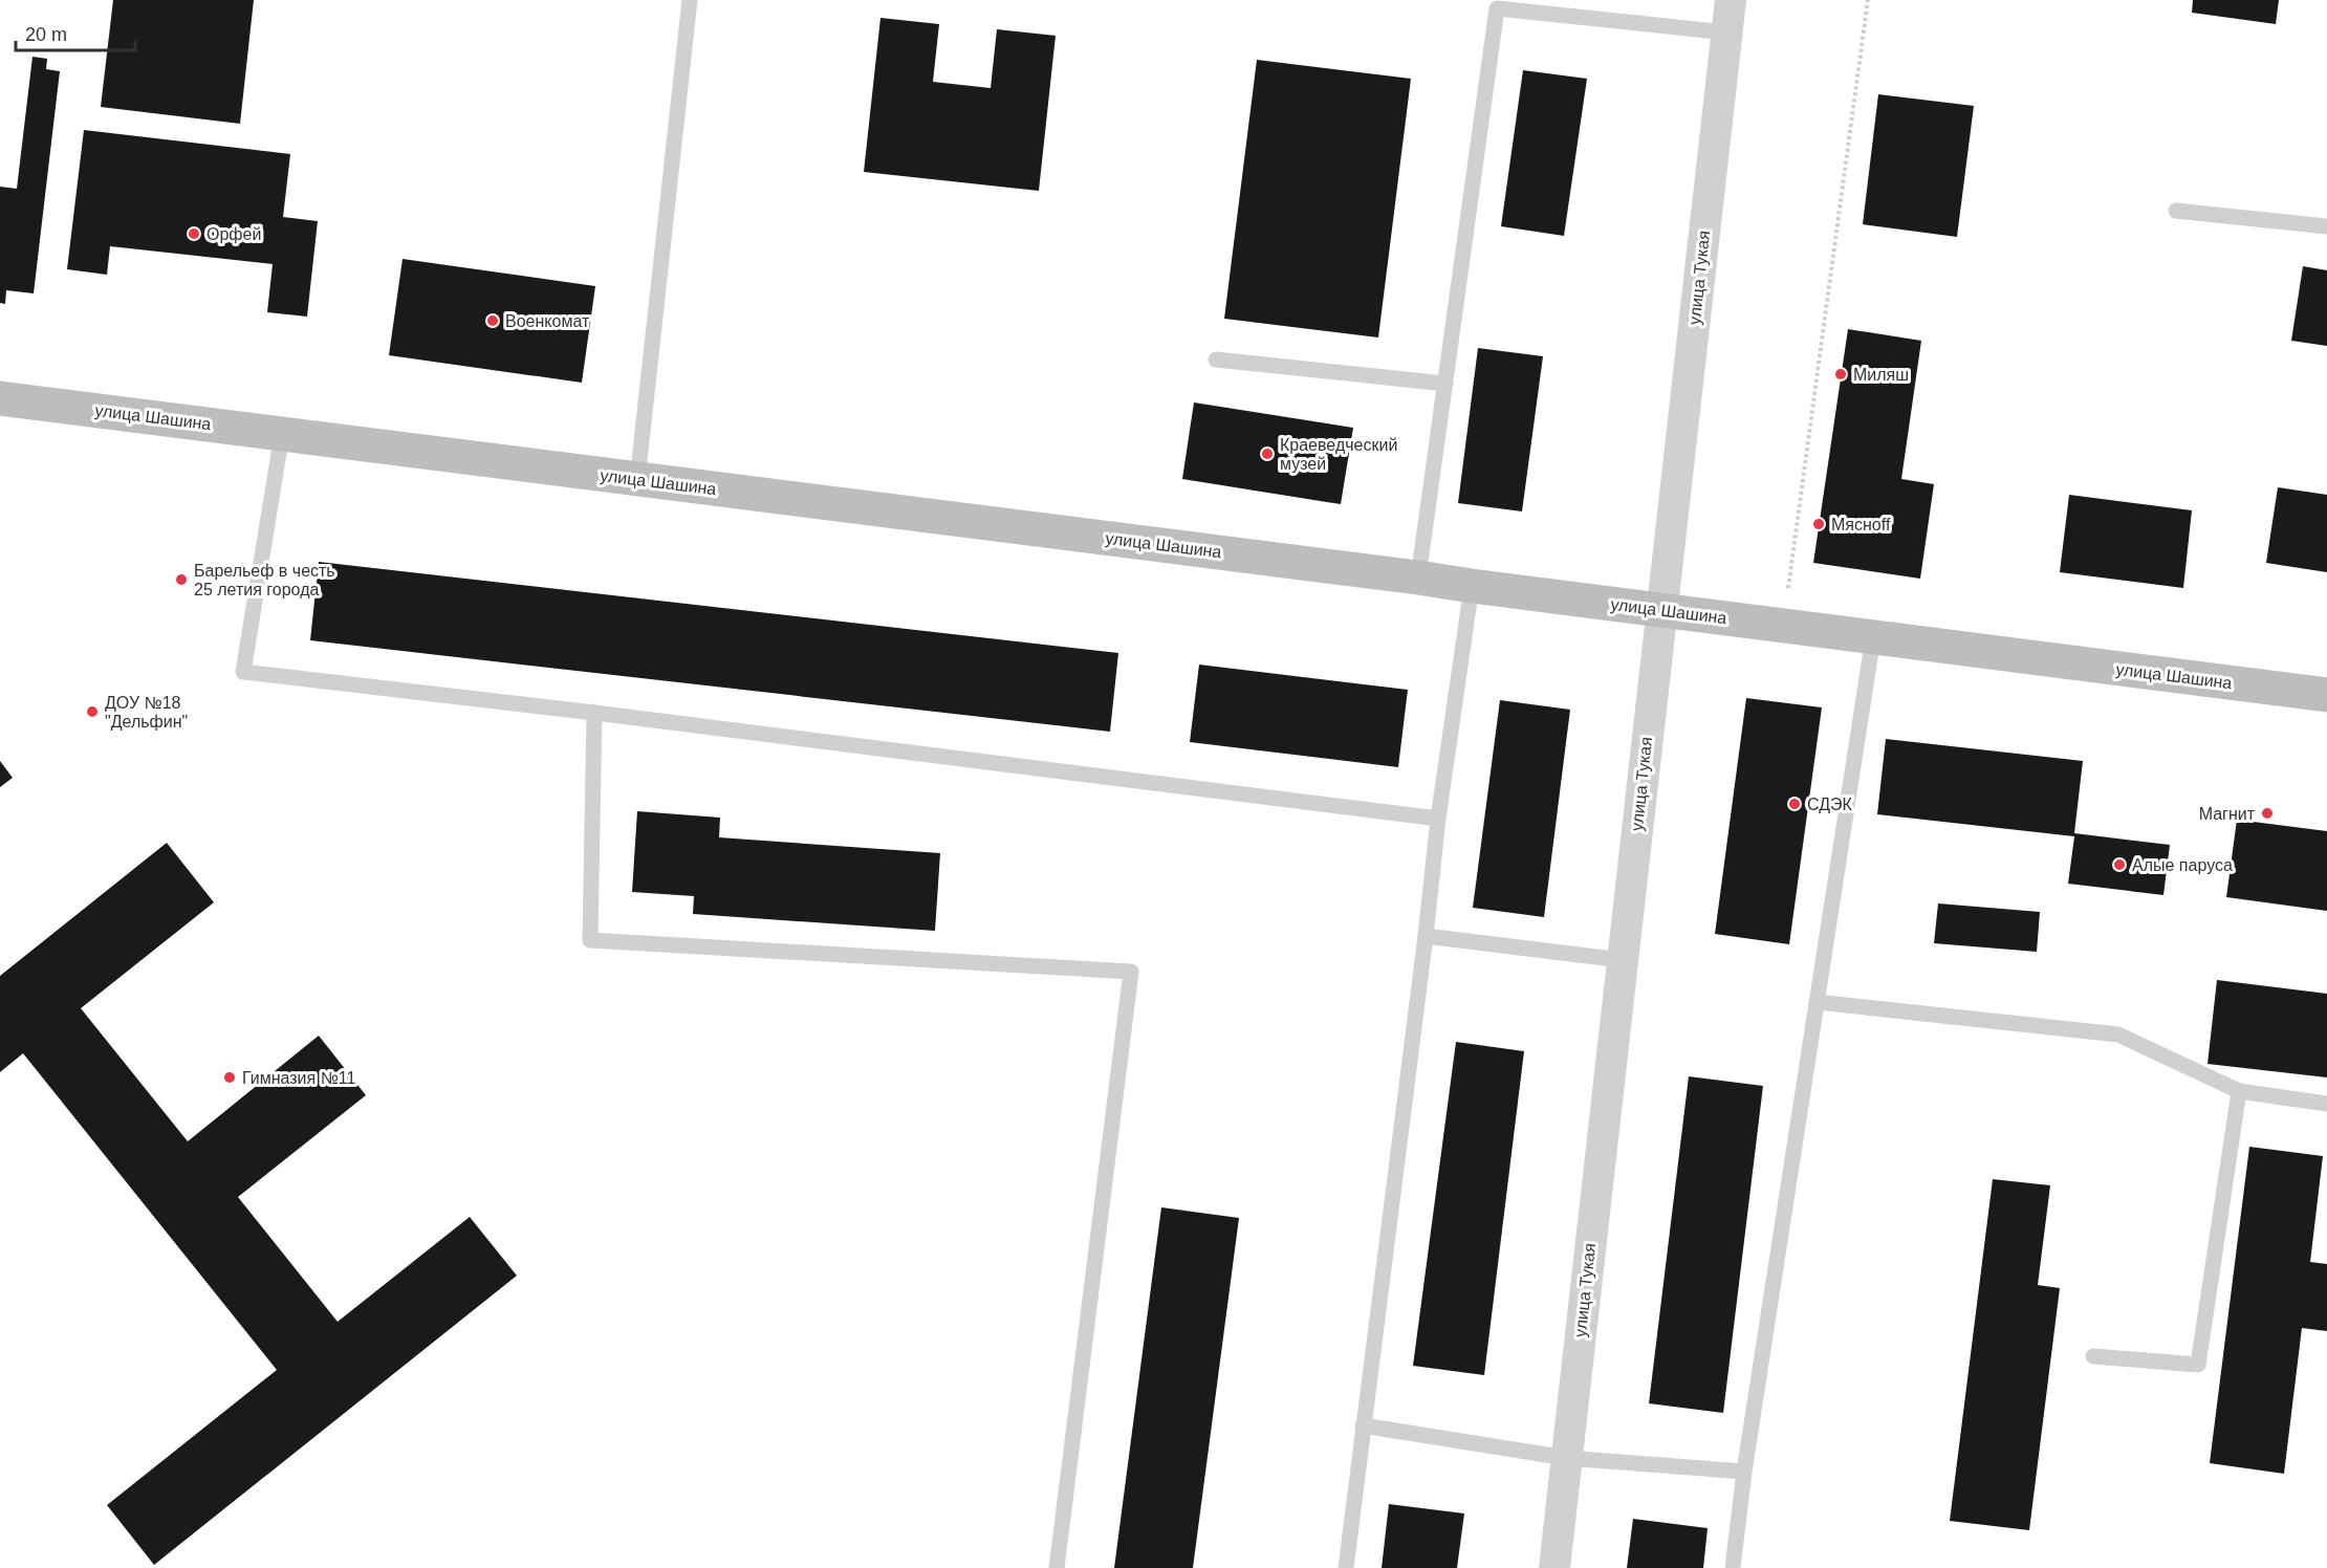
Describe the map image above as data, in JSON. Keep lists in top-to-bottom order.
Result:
{
  "streets": {
    "main road": ["улица Шашина"],
    "street": ["улица Тукая"]
  },
  "crossings": [
    ["улица Тукая", "улица Шашина"]
  ],
  "places": [
    "Орфей",
    "Военкомат",
    "Миляш",
    "Краеведческий музей",
    "Мясноff",
    "Барельеф в честь 25 летия города",
    "ДОУ №18 \"Дельфин\"",
    "СДЭК",
    "Магнит",
    "Алые паруса",
    "Гимназия №11"
  ],
  "scale_bar": "20 m"
}
